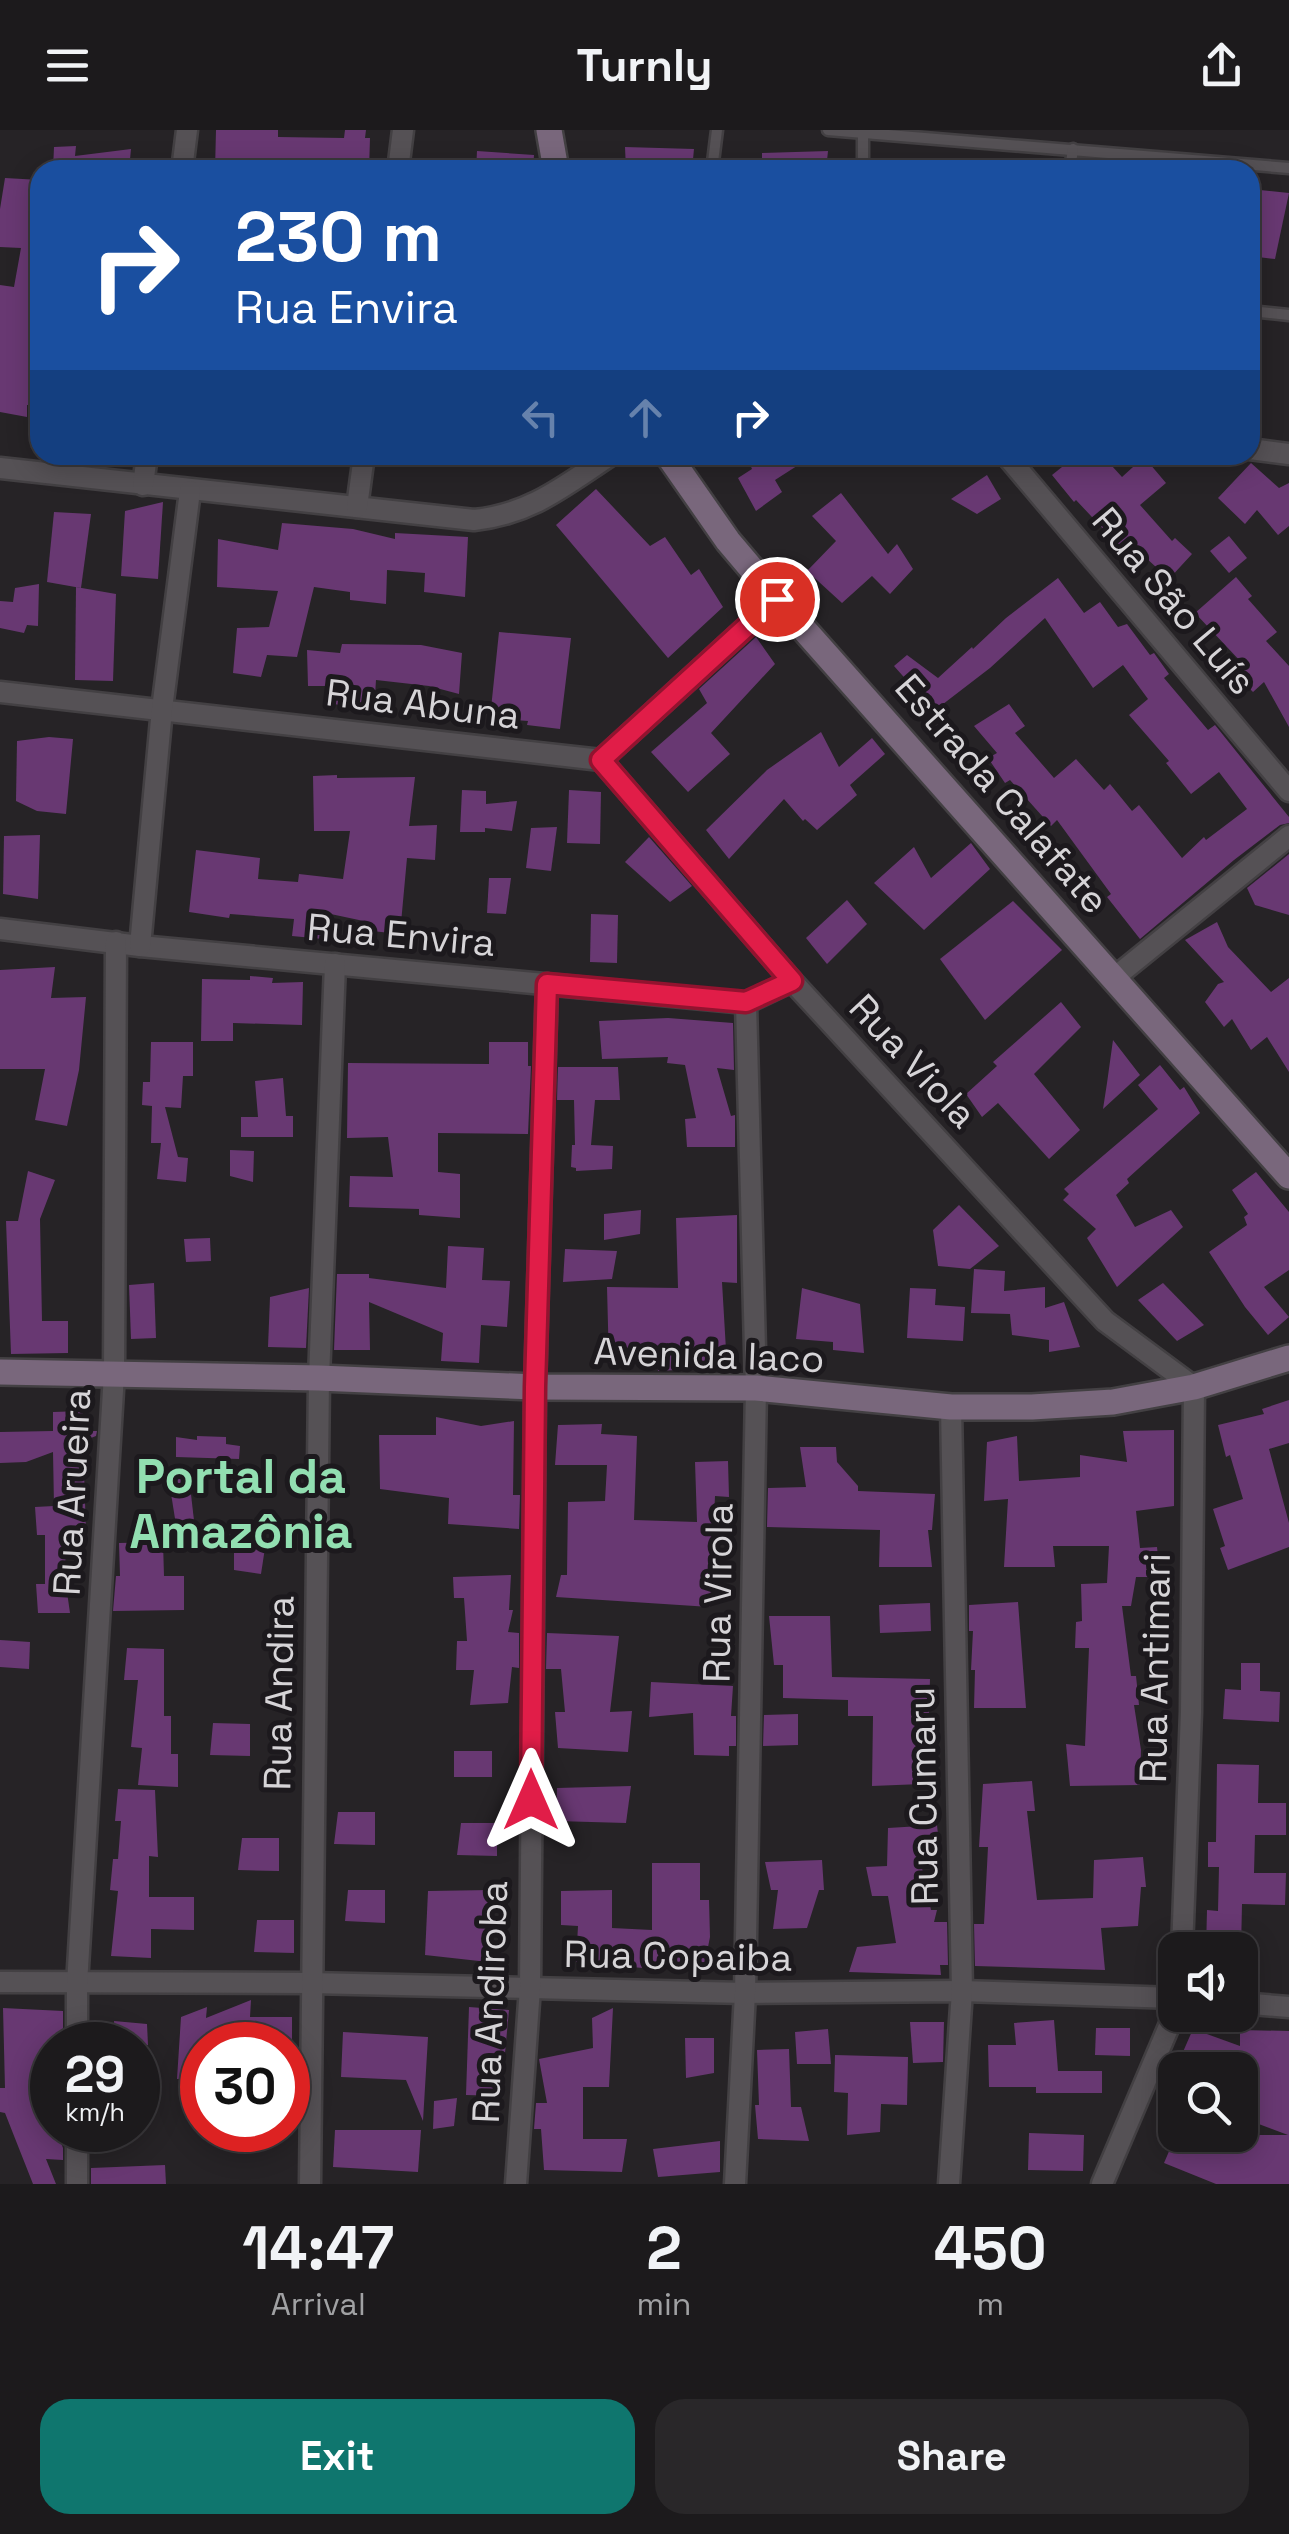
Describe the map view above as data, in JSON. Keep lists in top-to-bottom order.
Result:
{
  "streets": {
    "street": [
      "Rua São Luís",
      "Rua Abuna",
      "Estrada Calafate",
      "Rua Envira",
      "Rua Viola",
      "Avenida Iaco",
      "Rua Arueira",
      "Rua Virola",
      "Rua Antimari",
      "Rua Andira",
      "Rua Cumaru",
      "Rua Copaiba",
      "Rua Andiroba"
    ]
  },
  "crossings": [
    ["Rua Abuna", "Rua Viola"],
    ["Rua Envira", "Rua Viola"],
    ["Rua Envira", "Rua Arueira"],
    ["Rua Envira", "Rua Virola"],
    ["Rua Envira", "Rua Andira"],
    ["Rua Envira", "Rua Andiroba"],
    ["Rua Viola", "Avenida Iaco"],
    ["Rua Viola", "Rua Antimari"],
    ["Avenida Iaco", "Rua Arueira"],
    ["Avenida Iaco", "Rua Virola"],
    ["Avenida Iaco", "Rua Antimari"],
    ["Avenida Iaco", "Rua Andira"],
    ["Avenida Iaco", "Rua Cumaru"],
    ["Avenida Iaco", "Rua Andiroba"],
    ["Rua Arueira", "Rua Copaiba"],
    ["Rua Virola", "Rua Copaiba"],
    ["Rua Andira", "Rua Copaiba"],
    ["Rua Cumaru", "Rua Copaiba"],
    ["Rua Copaiba", "Rua Andiroba"]
  ],
  "districts": ["Portal da Amazônia"],
  "page": {
    "header": "Turnly",
    "turn": ["230 m", "Rua Envira"],
    "speed": "29 km/h",
    "limit": "30",
    "eta": [
      "14:47",
      "Arrival",
      "2",
      "min",
      "450",
      "m"
    ],
    "buttons": ["Exit", "Share"]
  }
}
